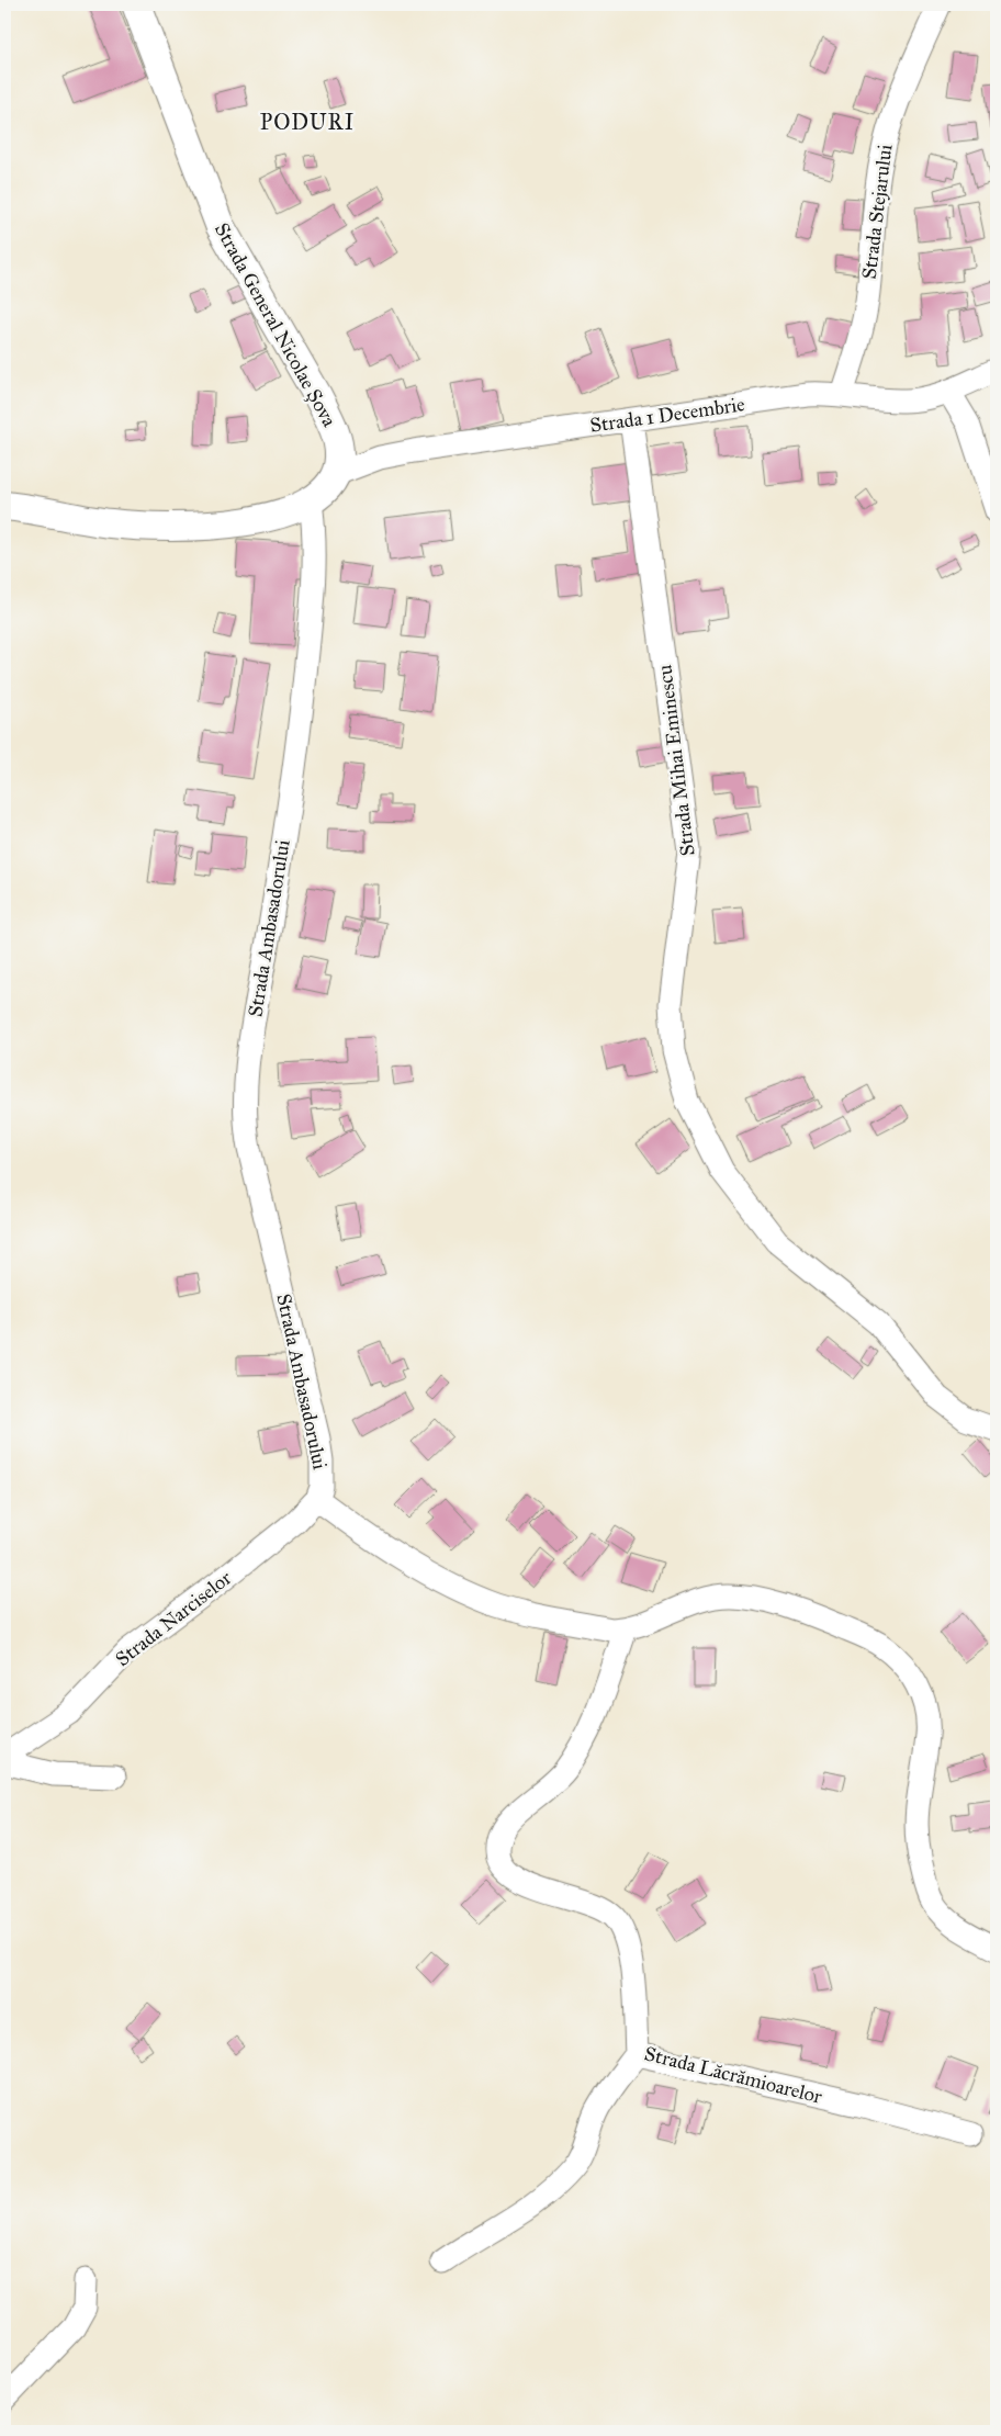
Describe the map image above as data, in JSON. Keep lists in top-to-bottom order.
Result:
{
  "streets": {
    "main road": ["Strada General Nicolae Șova"],
    "street": [
      "Strada Stejarului",
      "Strada 1 Decembrie",
      "Strada Mihai Eminescu",
      "Strada Ambasadorului",
      "Strada Narciselor",
      "Strada Lăcrămioarelor"
    ]
  },
  "crossings": [
    ["Strada Stejarului", "Strada 1 Decembrie"],
    ["Strada General Nicolae Șova", "Strada 1 Decembrie"],
    ["Strada 1 Decembrie", "Strada Mihai Eminescu"],
    ["Strada Ambasadorului", "Strada Narciselor"],
    ["Strada Ambasadorului", "Strada Lăcrămioarelor"]
  ],
  "districts": ["PODURI"]
}
